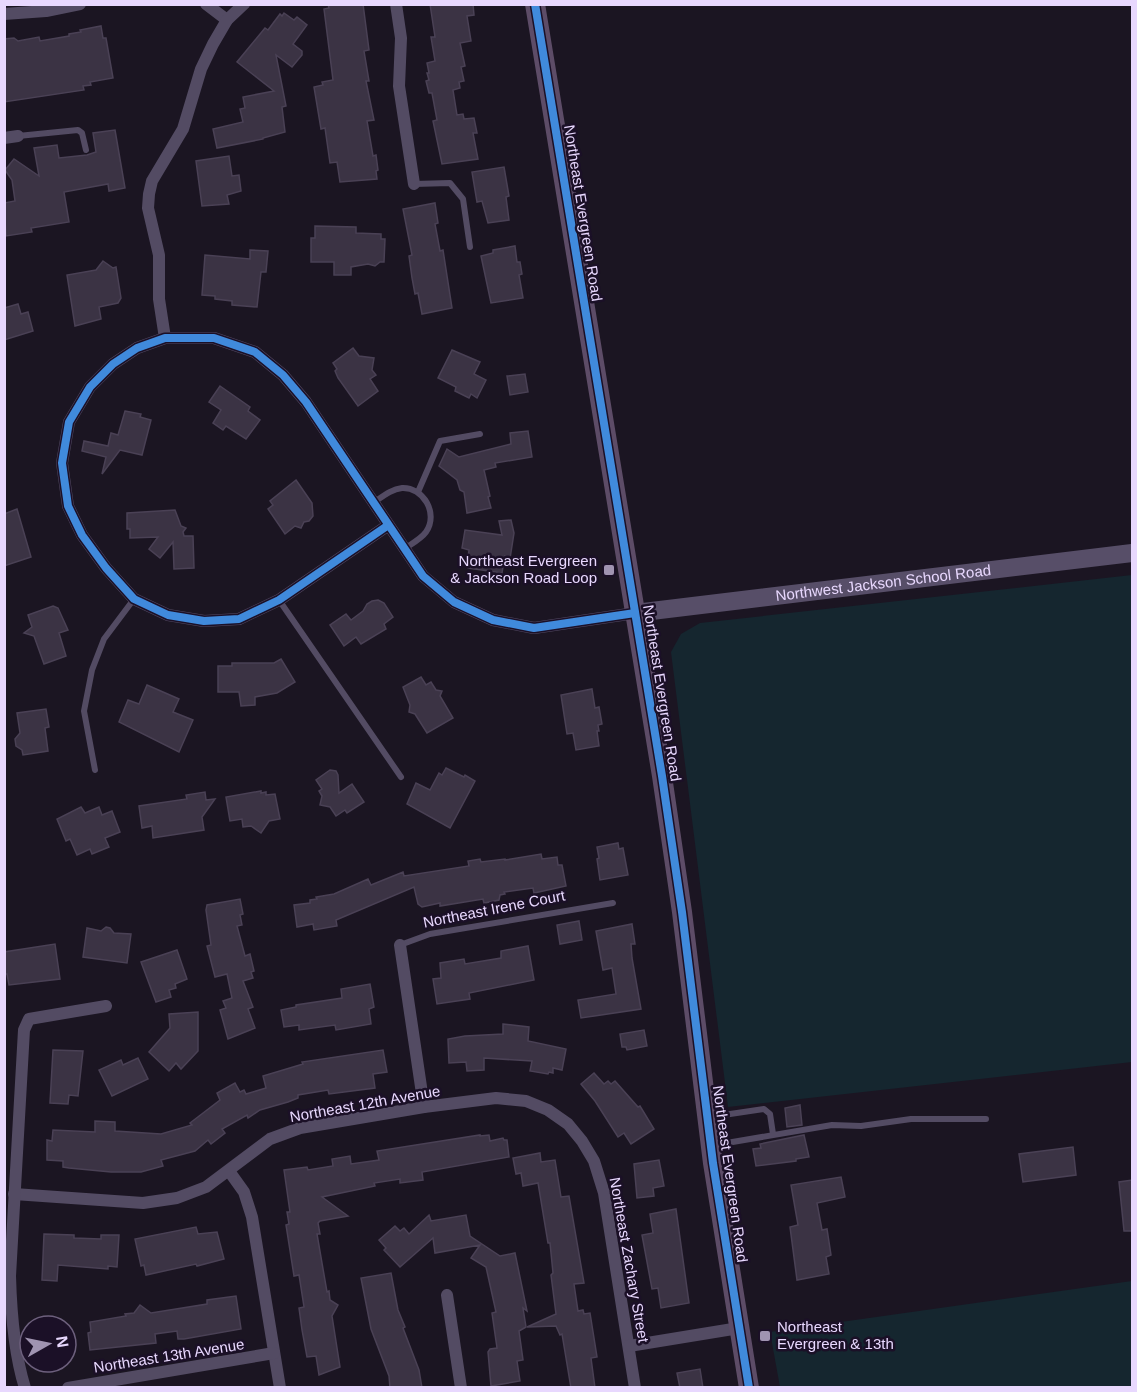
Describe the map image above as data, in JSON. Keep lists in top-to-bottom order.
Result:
{
  "streets": {
    "main road": ["Northeast Evergreen Road", "Northwest Jackson School Road"],
    "street": [
      "Northeast Irene Court",
      "Northeast 12th Avenue",
      "Northeast Zachary Street",
      "Northeast 13th Avenue"
    ]
  },
  "crossings": [
    ["Northeast Evergreen Road", "Northwest Jackson School Road"],
    ["Northeast Irene Court", "Northeast 12th Avenue"],
    ["Northeast 12th Avenue", "Northeast Zachary Street"]
  ],
  "places": {
    "transit": ["Northeast Evergreen & Jackson Road Loop", "Northeast Evergreen & 13th"]
  },
  "north": "right"
}
